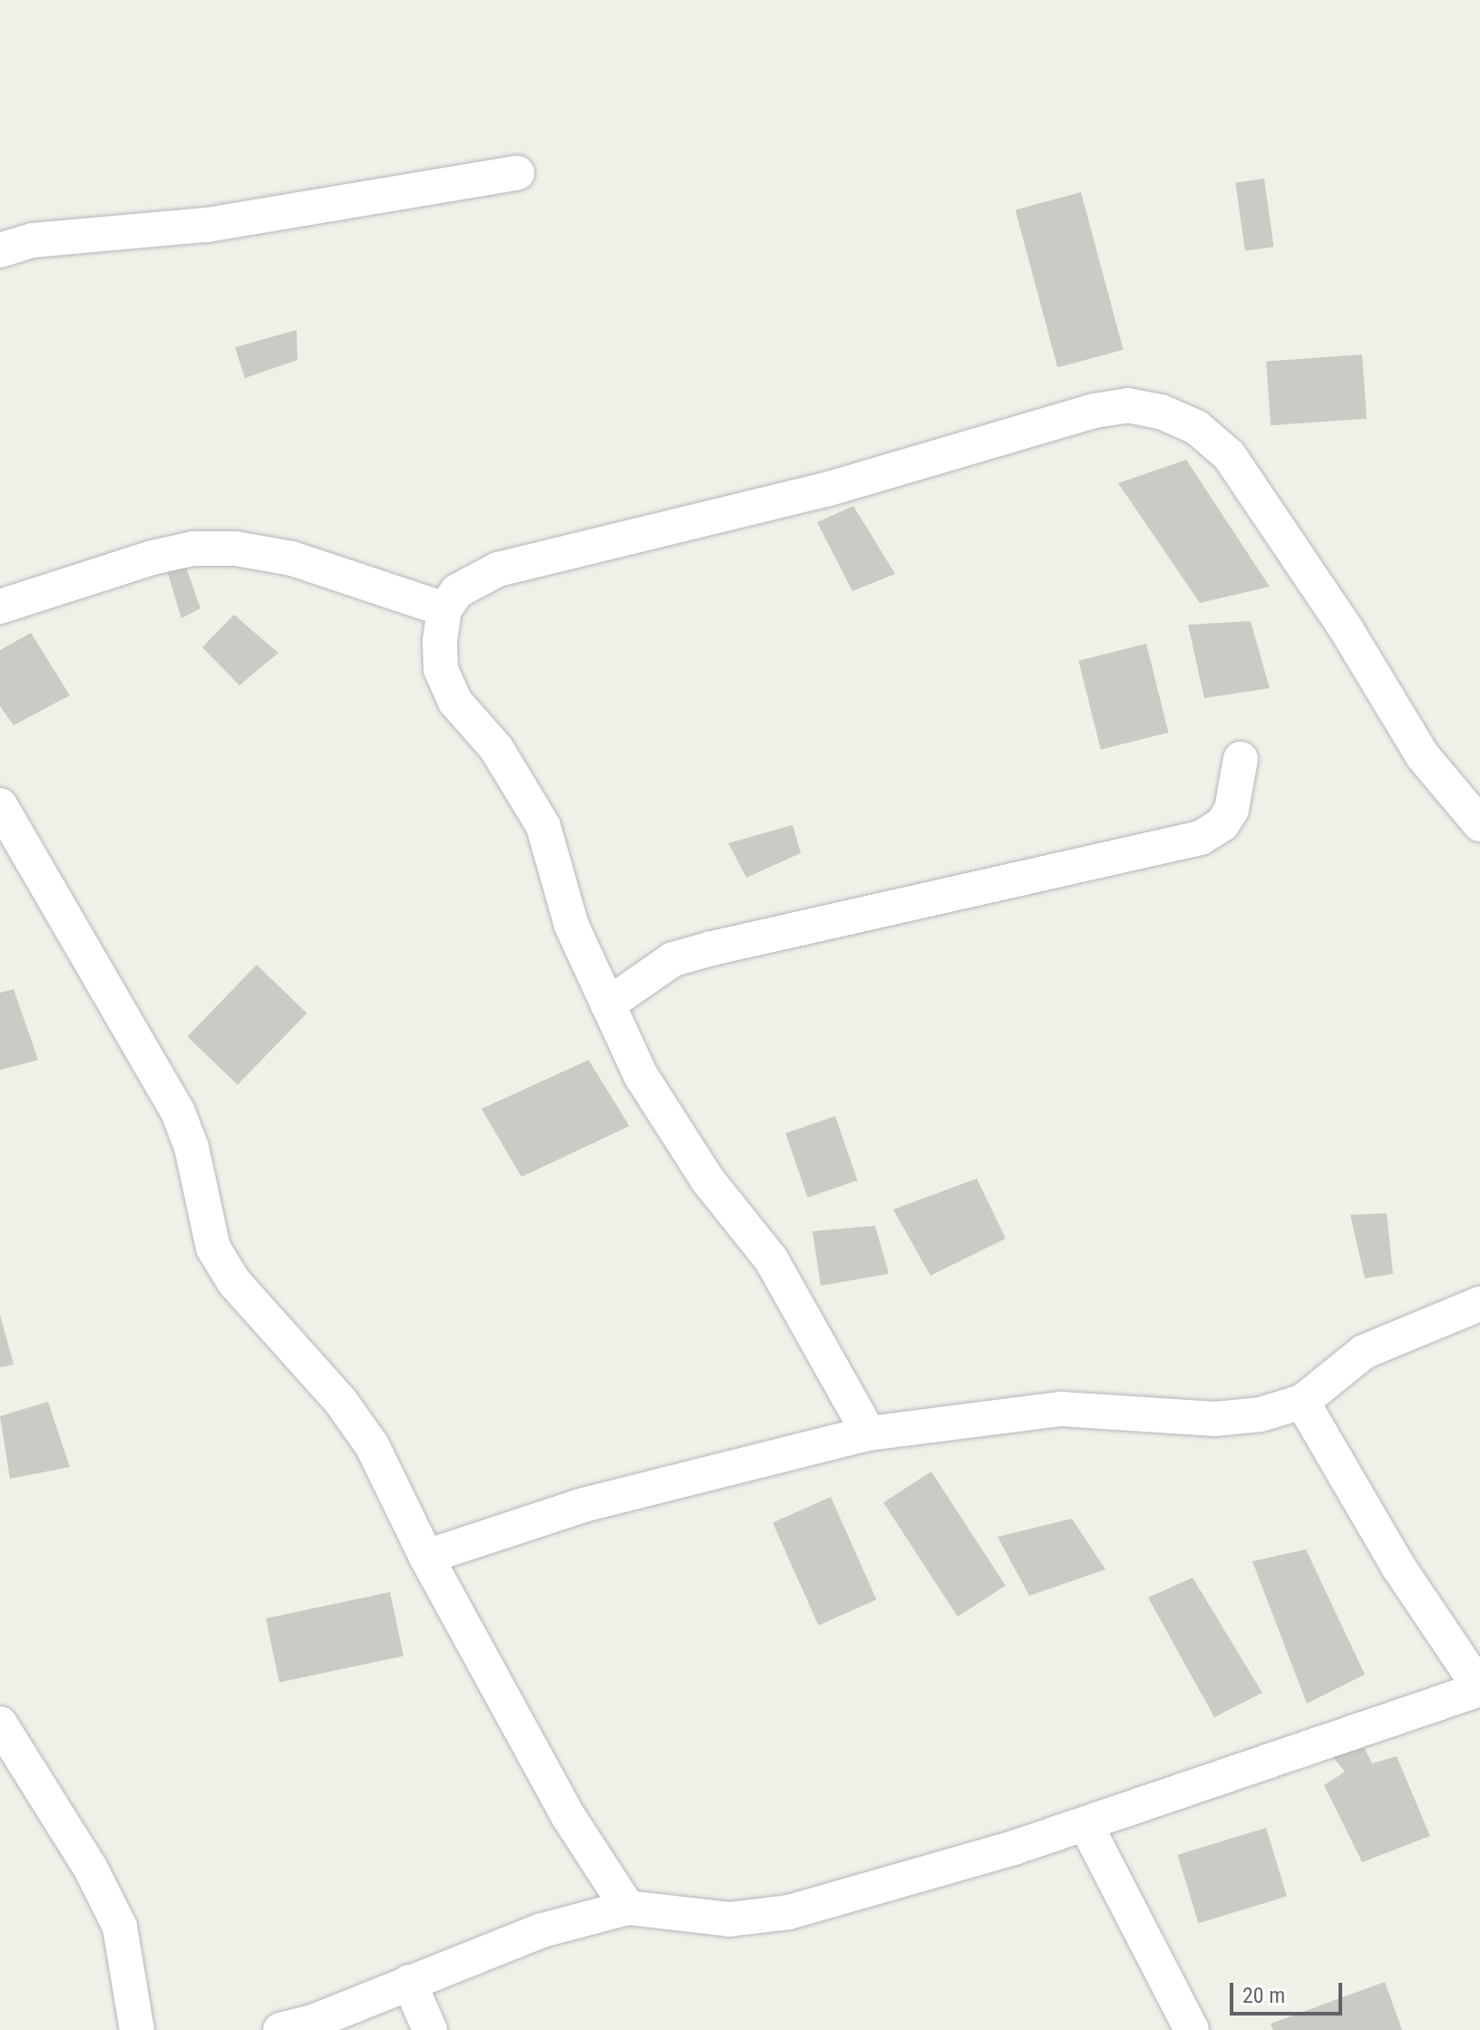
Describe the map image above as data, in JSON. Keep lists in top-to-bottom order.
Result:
{
  "scale_bar": "20 m"
}
